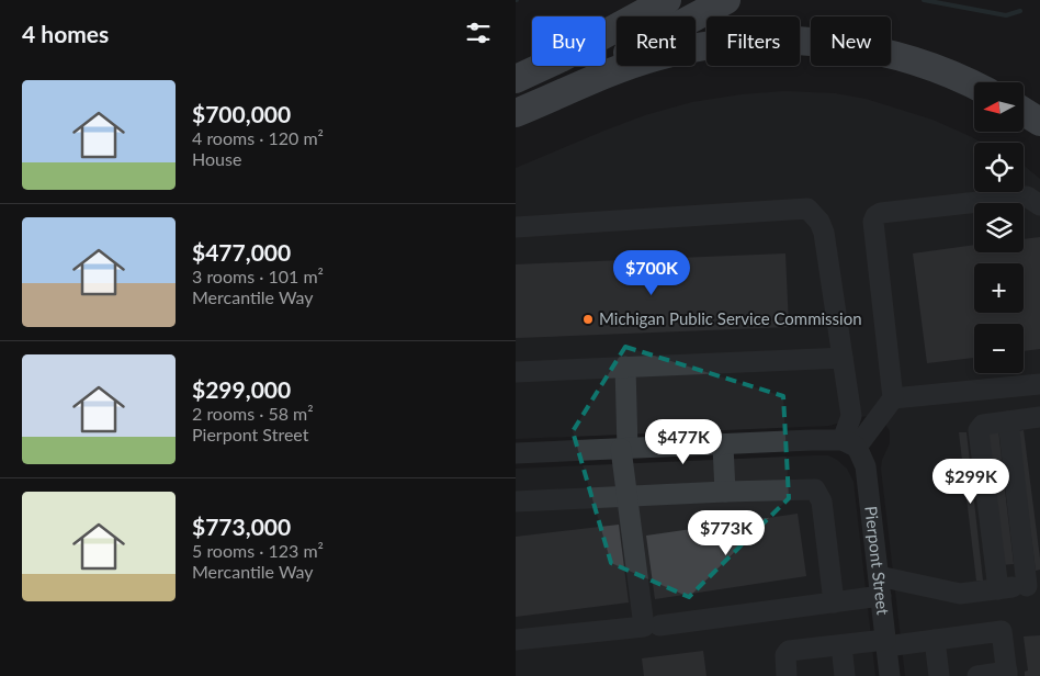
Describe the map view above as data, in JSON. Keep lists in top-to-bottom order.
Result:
{
  "streets": {
    "street": ["Pierpont Street"]
  },
  "places": ["Michigan Public Service Commission"],
  "north": "left",
  "page": {
    "heading": "4 homes",
    "chip": [
      "Buy",
      "Rent",
      "Filters",
      "New"
    ],
    "list": [
      {
        "name": "$700,000",
        "note": "4 rooms · 120 m² · House"
      },
      {
        "name": "$477,000",
        "note": "3 rooms · 101 m² · Mercantile Way"
      },
      {
        "name": "$299,000",
        "note": "2 rooms · 58 m² · Pierpont Street"
      },
      {
        "name": "$773,000",
        "note": "5 rooms · 123 m² · Mercantile Way"
      }
    ],
    "map_buttons": ["+", "−"],
    "price": [
      "$700K",
      "$477K",
      "$299K",
      "$773K"
    ]
  }
}
